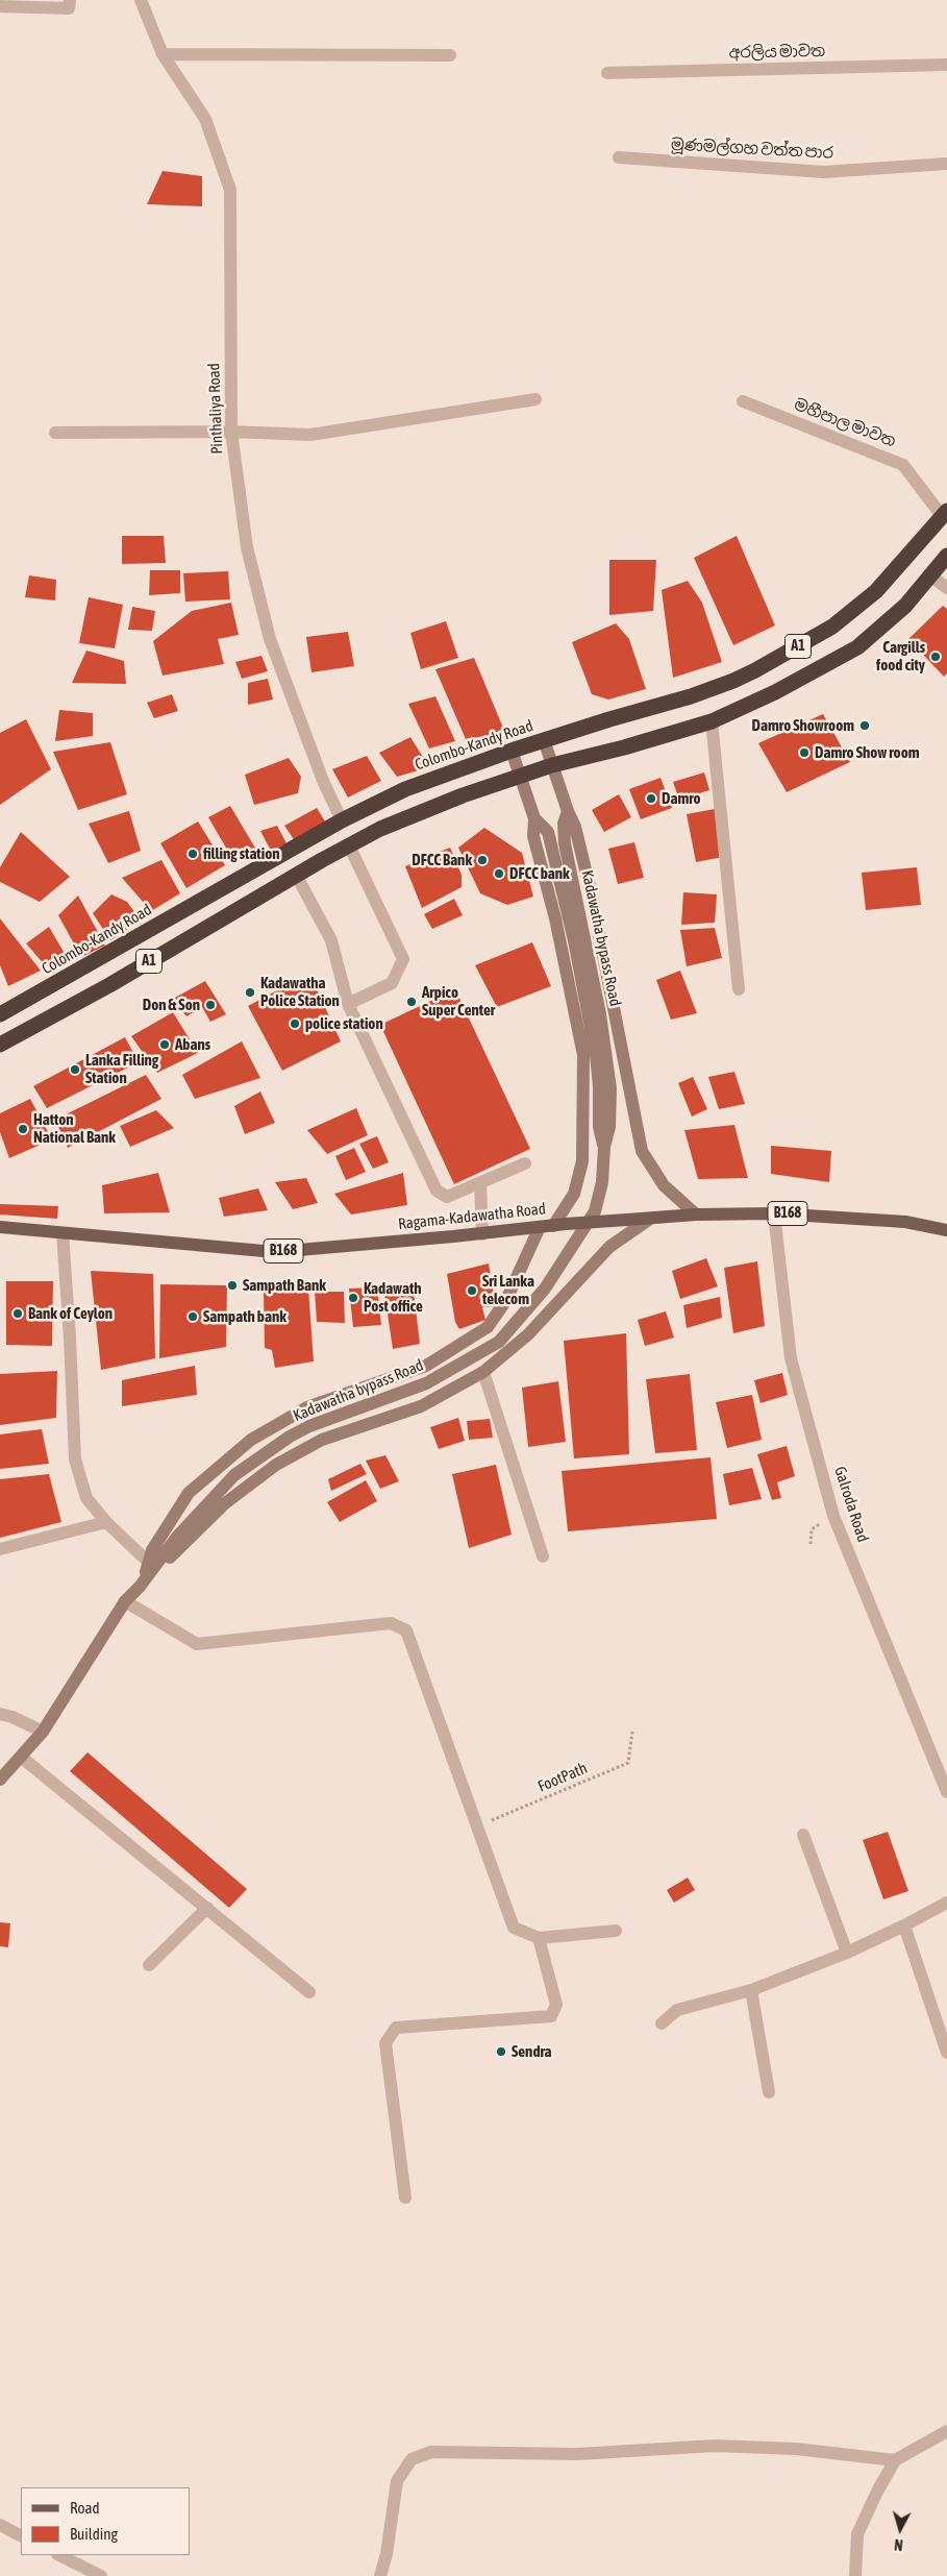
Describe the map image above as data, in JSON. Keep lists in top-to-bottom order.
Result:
{
  "streets": {
    "highway": ["A1", "Colombo-Kandy Road"],
    "main road": ["Kadawatha bypass Road", "B168", "Ragama-Kadawatha Road"],
    "street": [
      "අරලිය මාවත",
      "මූණමල්ගහ වත්ත පාර",
      "Pinthaliya Road",
      "මහීපාල මාවත",
      "Galroda Road"
    ],
    "path": ["FootPath"]
  },
  "crossings": [
    ["Pinthaliya Road", "Colombo-Kandy Road"],
    ["මහීපාල මාවත", "Colombo-Kandy Road"],
    ["A1", "Kadawatha bypass Road"],
    ["Colombo-Kandy Road", "Kadawatha bypass Road"],
    ["Ragama-Kadawatha Road", "Galroda Road"]
  ],
  "places": [
    "Cargills food city",
    "Damro Showroom",
    "Damro Show room",
    "Damro",
    "filling station",
    "DFCC Bank",
    "DFCC bank",
    "Kadawatha Police Station",
    "Arpico Super Center",
    "Don & Son",
    "police station",
    "Abans",
    "Lanka Filling Station",
    "Hatton National Bank",
    "Sampath Bank",
    "Sri Lanka telecom",
    "Kadawath Post office",
    "Bank of Ceylon",
    "Sampath bank",
    "Sendra"
  ],
  "legend": ["Road", "Building"],
  "north": "bottom"
}
